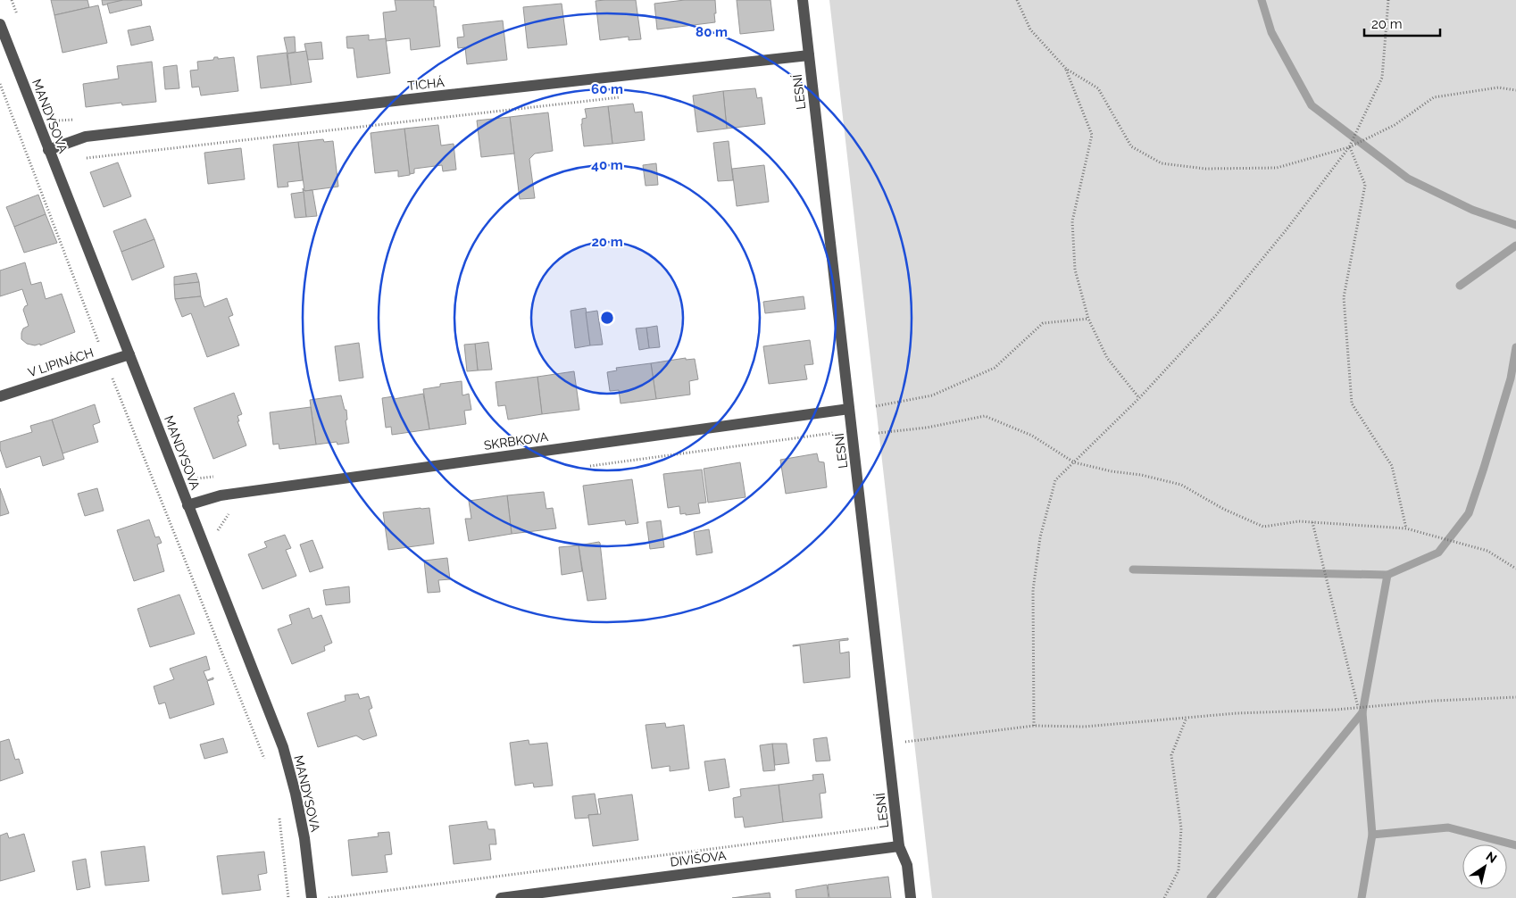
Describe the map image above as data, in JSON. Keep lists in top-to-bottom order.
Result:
{
  "streets": {
    "street": [
      "TICHÁ",
      "LESNÍ",
      "MANDYSOVA",
      "V LIPINÁCH",
      "SKRBKOVA",
      "DIVIŠOVA"
    ]
  },
  "crossings": [
    ["TICHÁ", "LESNÍ"],
    ["TICHÁ", "MANDYSOVA"],
    ["LESNÍ", "SKRBKOVA"],
    ["LESNÍ", "DIVIŠOVA"],
    ["MANDYSOVA", "V LIPINÁCH"],
    ["MANDYSOVA", "SKRBKOVA"]
  ],
  "scale_bar": "20 m",
  "north": "top right",
  "rings": [
    "80 m",
    "60 m",
    "40 m",
    "20 m"
  ]
}
